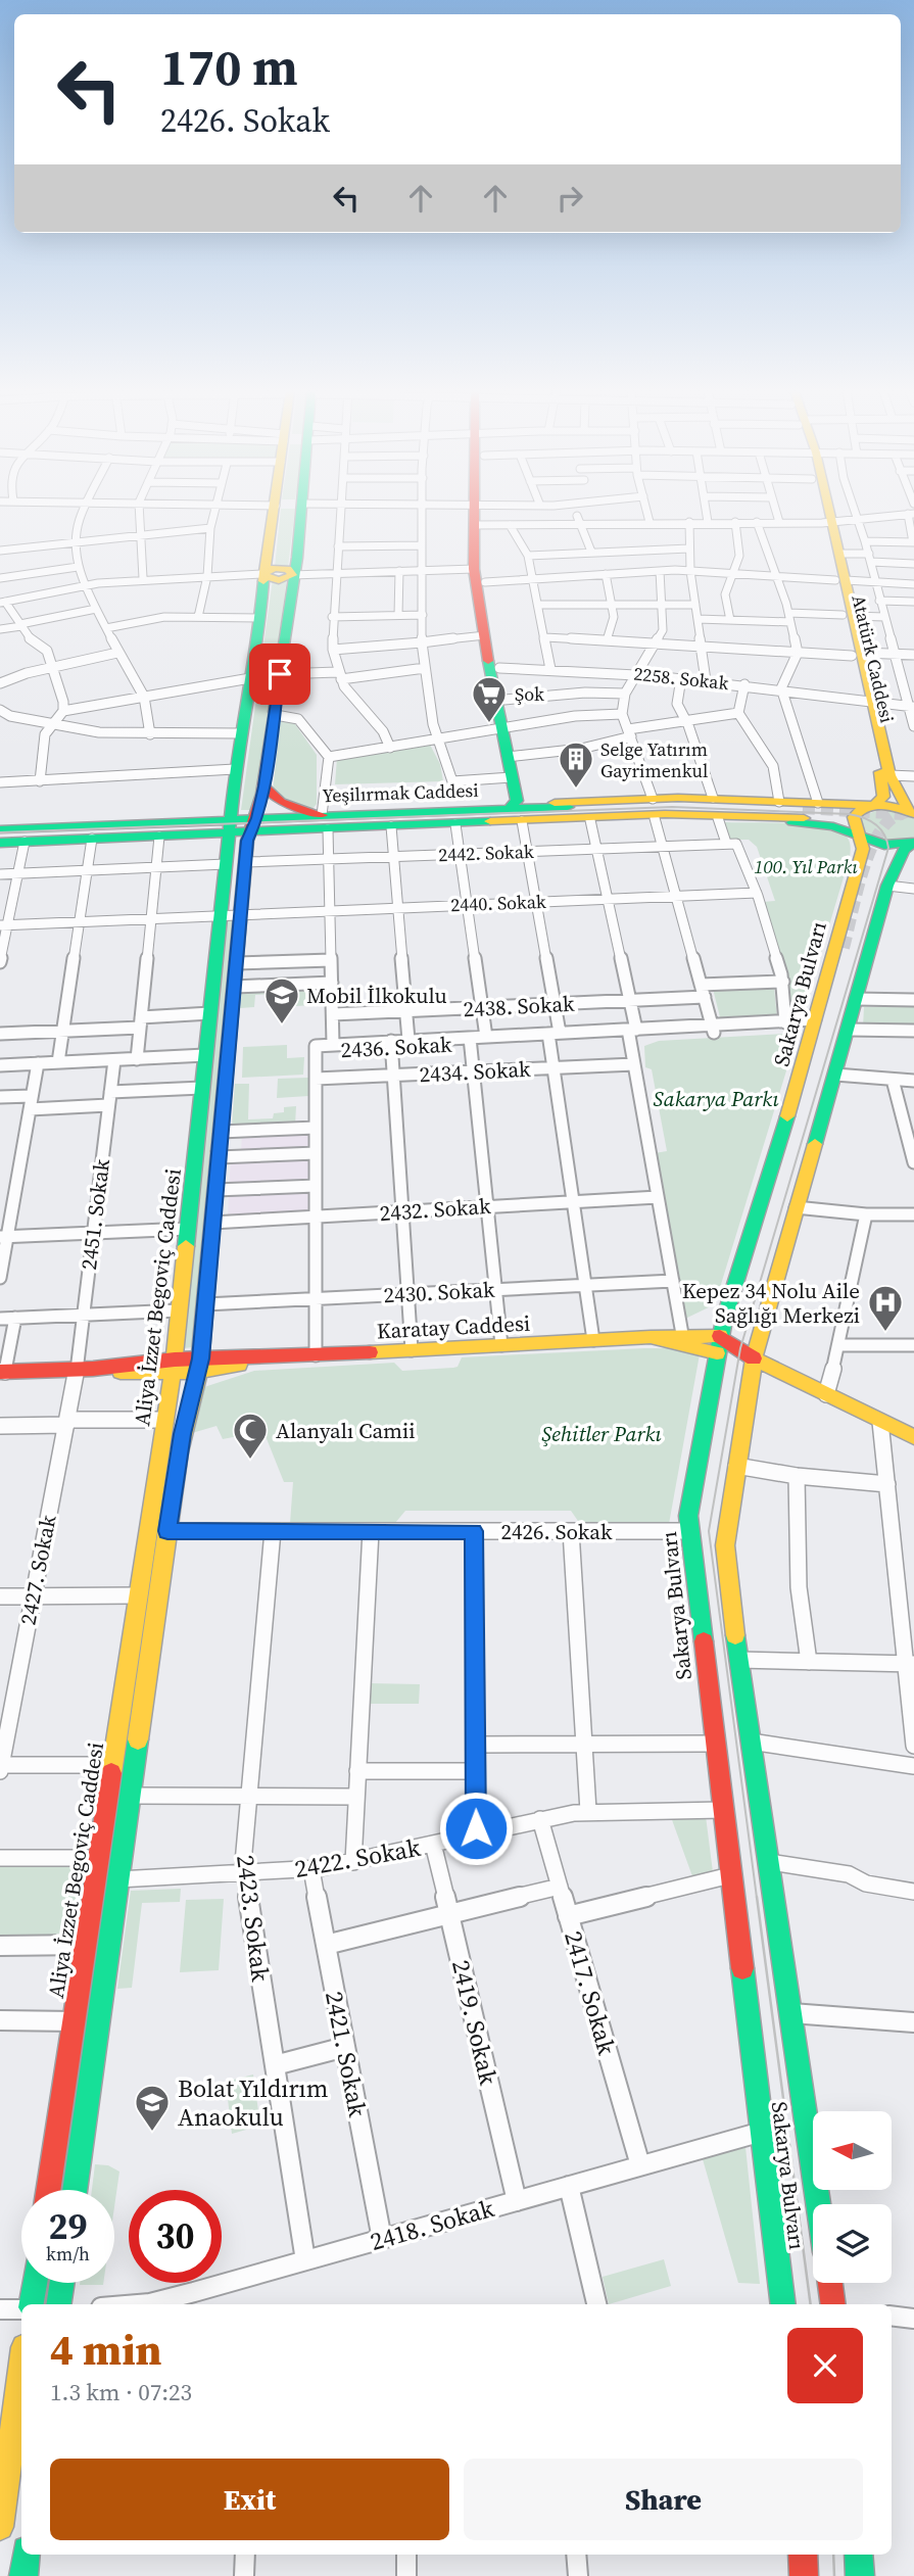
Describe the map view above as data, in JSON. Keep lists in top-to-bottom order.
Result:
{
  "streets": {
    "main road": [
      "Atatürk Caddesi",
      "Yeşilırmak Caddesi",
      "Sakarya Bulvarı",
      "Aliya İzzet Begoviç Caddesi",
      "Karatay Caddesi"
    ],
    "street": [
      "2258. Sokak",
      "2442. Sokak",
      "2440. Sokak",
      "2438. Sokak",
      "2436. Sokak",
      "2434. Sokak",
      "2432. Sokak",
      "2451. Sokak",
      "2430. Sokak",
      "2426. Sokak",
      "2427. Sokak",
      "2422. Sokak",
      "2423. Sokak",
      "2417. Sokak",
      "2419. Sokak",
      "2421. Sokak",
      "2418. Sokak"
    ]
  },
  "crossings": [
    ["Atatürk Caddesi", "2258. Sokak"],
    ["Atatürk Caddesi", "Sakarya Bulvarı"],
    ["Yeşilırmak Caddesi", "Aliya İzzet Begoviç Caddesi"],
    ["2442. Sokak", "Aliya İzzet Begoviç Caddesi"],
    ["2440. Sokak", "Aliya İzzet Begoviç Caddesi"],
    ["Sakarya Bulvarı", "2436. Sokak"],
    ["Sakarya Bulvarı", "Karatay Caddesi"],
    ["Sakarya Bulvarı", "2426. Sokak"],
    ["Sakarya Bulvarı", "2422. Sokak"],
    ["Sakarya Bulvarı", "2418. Sokak"],
    ["2432. Sokak", "Aliya İzzet Begoviç Caddesi"],
    ["2451. Sokak", "Karatay Caddesi"],
    ["2451. Sokak", "2427. Sokak"],
    ["2430. Sokak", "Aliya İzzet Begoviç Caddesi"],
    ["Aliya İzzet Begoviç Caddesi", "Karatay Caddesi"],
    ["Aliya İzzet Begoviç Caddesi", "2426. Sokak"],
    ["Aliya İzzet Begoviç Caddesi", "2422. Sokak"],
    ["Karatay Caddesi", "2427. Sokak"],
    ["2426. Sokak", "2423. Sokak"],
    ["2422. Sokak", "2423. Sokak"],
    ["2422. Sokak", "2417. Sokak"],
    ["2422. Sokak", "2419. Sokak"],
    ["2422. Sokak", "2421. Sokak"],
    ["2423. Sokak", "2418. Sokak"],
    ["2417. Sokak", "2418. Sokak"],
    ["2419. Sokak", "2418. Sokak"],
    ["2421. Sokak", "2418. Sokak"]
  ],
  "parks": ["100. Yıl Parkı", "Sakarya Parkı", "Şehitler Parkı"],
  "places": {
    "supermarket": ["Şok"],
    "building": ["Selge Yatırım Gayrimenkul"],
    "school or university": ["Mobil İlkokulu", "Bolat Yıldırım Anaokulu"],
    "hospital": ["Kepez 34 Nolu Aile Sağlığı Merkezi"],
    "mosque": ["Alanyalı Camii"]
  },
  "north": "left",
  "page": {
    "turn": ["170 m", "2426. Sokak"],
    "speed": "29 km/h",
    "limit": "30",
    "heading": ["4 min", "1.3 km · 07:23"],
    "buttons": ["Exit", "Share"]
  }
}
